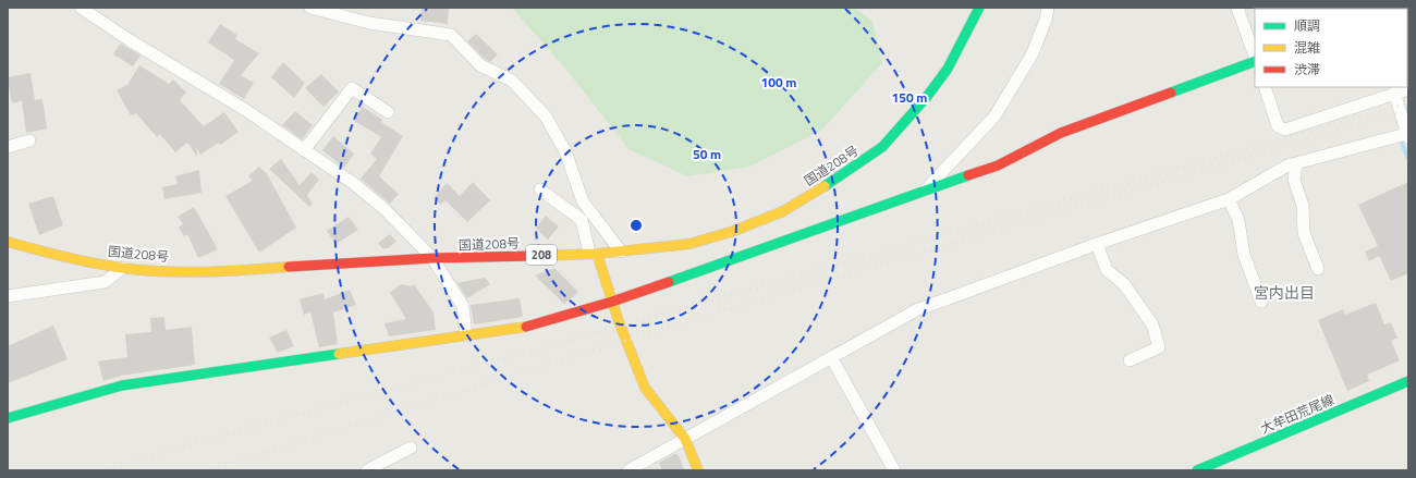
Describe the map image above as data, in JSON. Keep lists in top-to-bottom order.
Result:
{
  "streets": {
    "main road": ["国道208号", "208", "大牟田荒尾線"]
  },
  "districts": ["宮内出目"],
  "legend": ["順調", "混雑", "渋滞"],
  "rings": ["100 m", "150 m", "50 m"]
}
